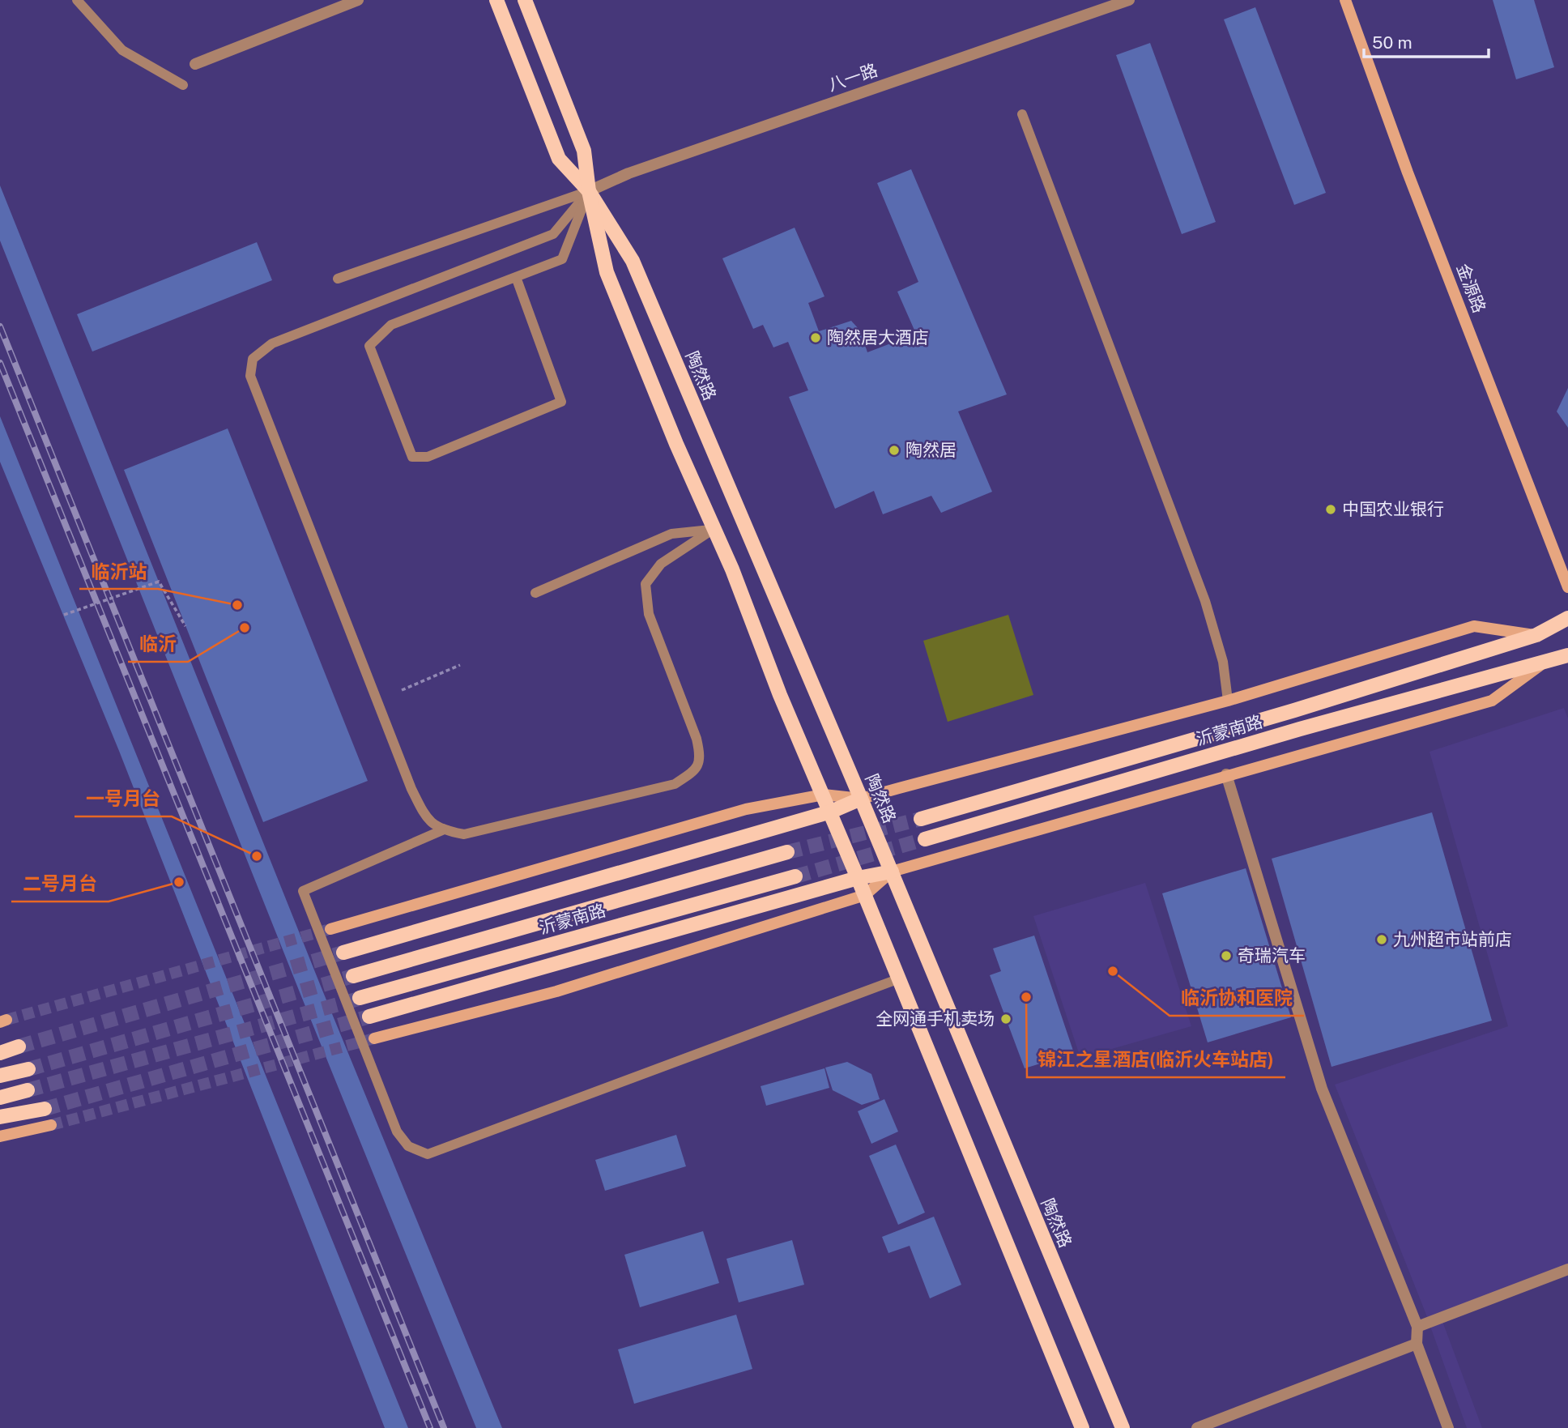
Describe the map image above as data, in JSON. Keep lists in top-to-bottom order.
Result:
{
  "streets": {
    "main road": ["陶然路", "沂蒙南路"],
    "street": ["八一路", "金源路"]
  },
  "crossings": [
    ["八一路", "陶然路"]
  ],
  "places": [
    "陶然居大酒店",
    "陶然居",
    "中国农业银行",
    "临沂站",
    "临沂",
    "一号月台",
    "二号月台",
    "九州超市站前店",
    "奇瑞汽车",
    "临沂协和医院",
    "锦江之星酒店(临沂火车站店)",
    "全网通手机卖场"
  ],
  "scale_bar": "50 m"
}
